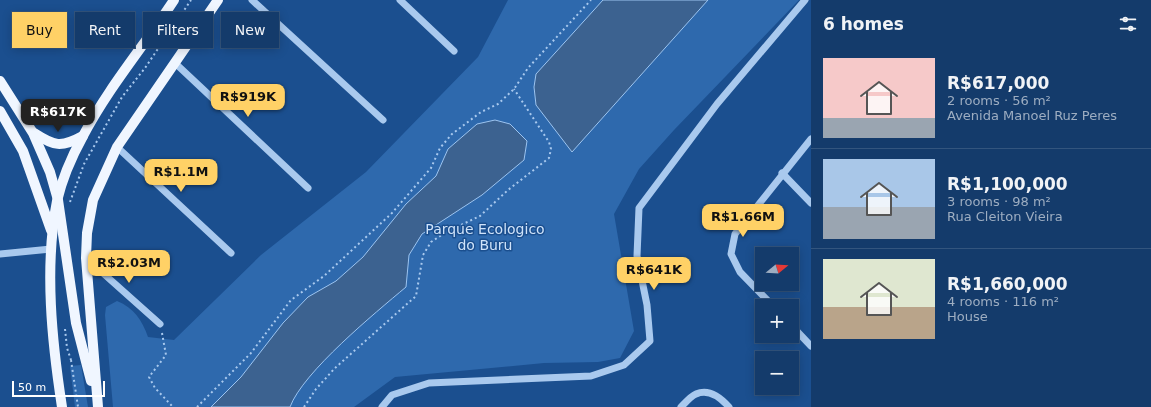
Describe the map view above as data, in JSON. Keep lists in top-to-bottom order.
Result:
{
  "parks": ["Parque Ecologico do Buru"],
  "scale_bar": "50 m",
  "north": "right",
  "page": {
    "heading": "6 homes",
    "chip": [
      "Buy",
      "Rent",
      "Filters",
      "New"
    ],
    "list": [
      {
        "name": "R$617,000",
        "note": "2 rooms · 56 m² · Avenida Manoel Ruz Peres"
      },
      {
        "name": "R$1,100,000",
        "note": "3 rooms · 98 m² · Rua Cleiton Vieira"
      },
      {
        "name": "R$1,660,000",
        "note": "4 rooms · 116 m² · House"
      }
    ],
    "price": [
      "R$919K",
      "R$617K",
      "R$1.1M",
      "R$1.66M",
      "R$2.03M",
      "R$641K"
    ],
    "map_buttons": ["+", "−"],
    "scale": "50 m"
  }
}
